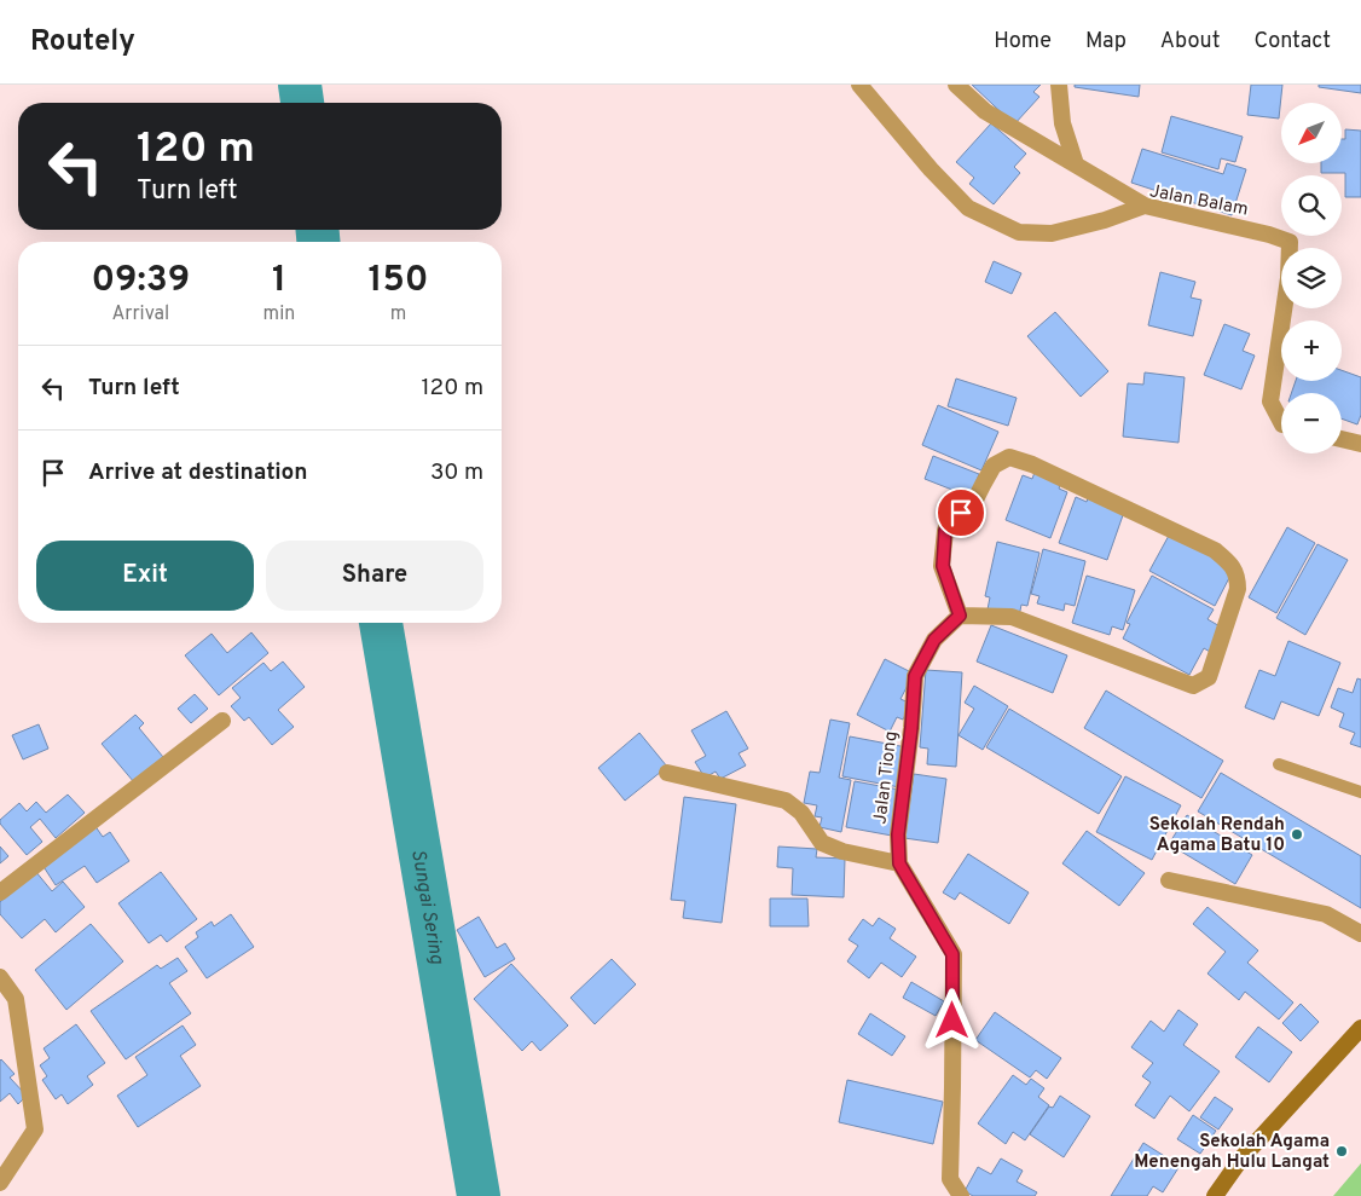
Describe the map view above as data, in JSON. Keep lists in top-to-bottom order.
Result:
{
  "streets": {
    "street": ["Jalan Balam", "Jalan Tiong"]
  },
  "water": ["Sungai Sering"],
  "places": ["Sekolah Rendah Agama Batu 10", "Sekolah Agama Menengah Hulu Langat"],
  "north": "bottom left",
  "page": {
    "header": "Routely",
    "nav": [
      "Home",
      "Map",
      "About",
      "Contact"
    ],
    "map_buttons": ["+", "−"],
    "turn": ["120 m", "Turn left"],
    "eta": [
      "09:39",
      "Arrival",
      "1",
      "min",
      "150",
      "m"
    ],
    "list": [
      {
        "name": "Turn left",
        "value": "120 m"
      },
      {
        "name": "Arrive at destination",
        "value": "30 m"
      }
    ],
    "buttons": ["Exit", "Share"]
  }
}
